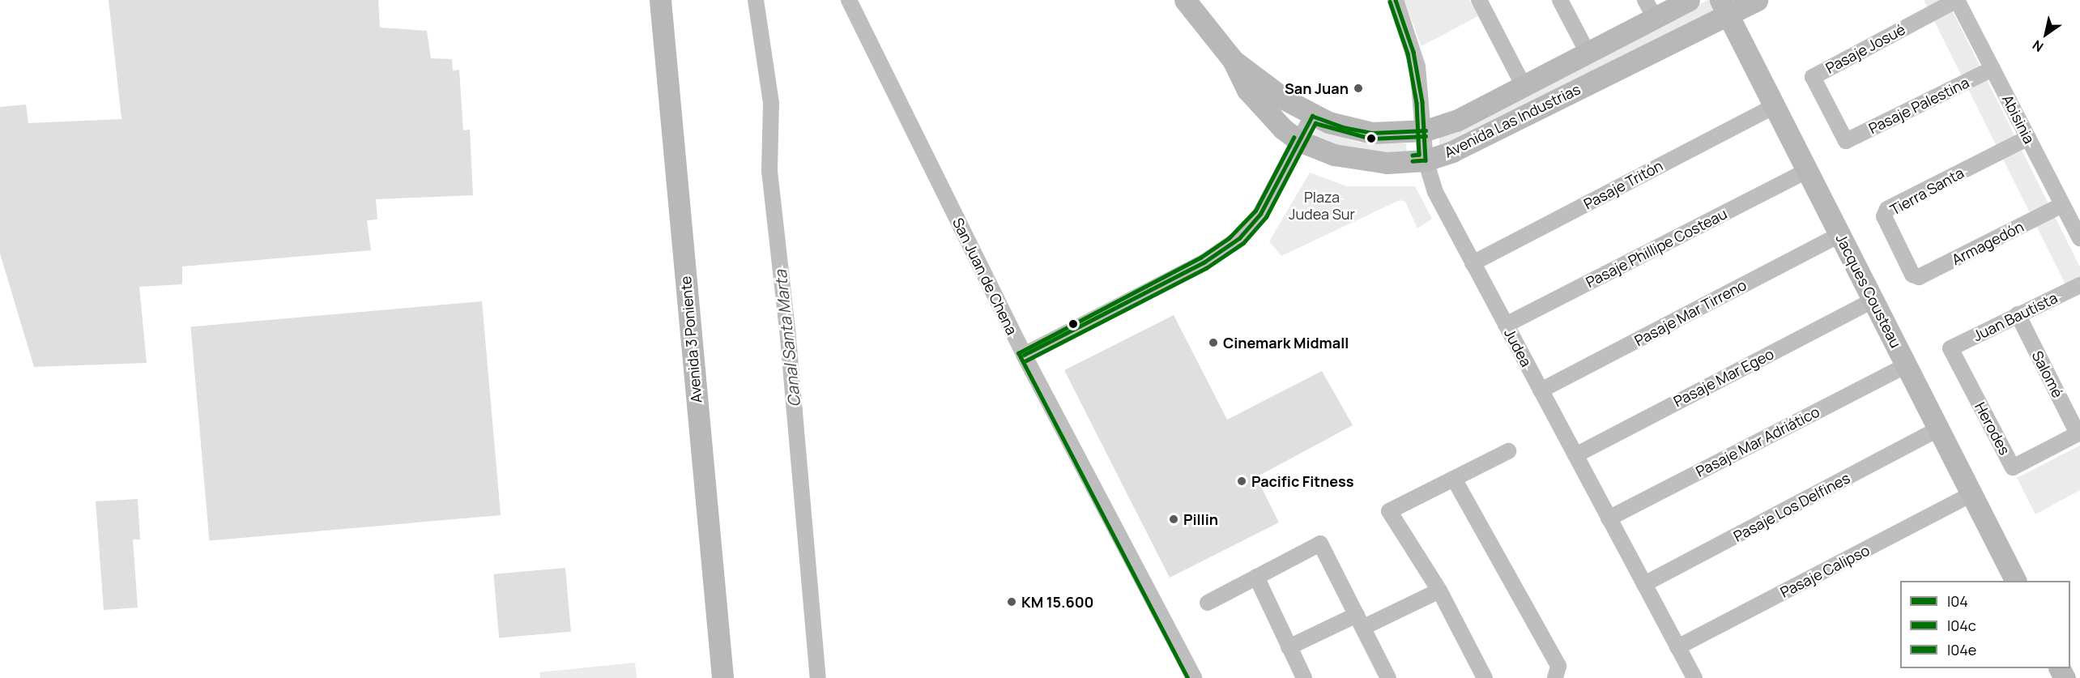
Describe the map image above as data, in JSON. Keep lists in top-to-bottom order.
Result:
{
  "streets": {
    "street": [
      "Pasaje Josué",
      "Pasaje Palestina",
      "Abisinia",
      "Avenida Las Industrias",
      "Pasaje Tritón",
      "Tierra Santa",
      "Armagedón",
      "Pasaje Phillipe Costeau",
      "San Juan de Chena",
      "Jacques Cousteau",
      "Pasaje Mar Tirreno",
      "Juan Bautista",
      "Avenida 3 Poniente",
      "Judea",
      "Salomé",
      "Pasaje Mar Egeo",
      "Herodes",
      "Pasaje Mar Adriático",
      "Pasaje Los Delfines",
      "Pasaje Calipso"
    ]
  },
  "crossings": [
    ["Pasaje Josué", "Pasaje Palestina"],
    ["Pasaje Josué", "Abisinia"],
    ["Pasaje Palestina", "Abisinia"],
    ["Abisinia", "Tierra Santa"],
    ["Abisinia", "Armagedón"],
    ["Avenida Las Industrias", "Jacques Cousteau"],
    ["Avenida Las Industrias", "Judea"],
    ["Pasaje Tritón", "Jacques Cousteau"],
    ["Pasaje Tritón", "Judea"],
    ["Tierra Santa", "Armagedón"],
    ["Pasaje Phillipe Costeau", "Jacques Cousteau"],
    ["Pasaje Phillipe Costeau", "Judea"],
    ["Jacques Cousteau", "Pasaje Mar Tirreno"],
    ["Jacques Cousteau", "Pasaje Mar Egeo"],
    ["Jacques Cousteau", "Pasaje Mar Adriático"],
    ["Jacques Cousteau", "Pasaje Los Delfines"],
    ["Jacques Cousteau", "Pasaje Calipso"],
    ["Pasaje Mar Tirreno", "Judea"],
    ["Juan Bautista", "Salomé"],
    ["Juan Bautista", "Herodes"],
    ["Judea", "Pasaje Mar Egeo"],
    ["Judea", "Pasaje Mar Adriático"],
    ["Judea", "Pasaje Los Delfines"],
    ["Judea", "Pasaje Calipso"],
    ["Salomé", "Herodes"]
  ],
  "water": ["Canal Santa Marta"],
  "parks": ["Plaza Judea Sur"],
  "places": [
    "San Juan",
    "Cinemark Midmall",
    "Pacific Fitness",
    "Pillin",
    "KM 15.600"
  ],
  "lines": ["transit line I04", "transit line I04c", "transit line I04e"],
  "legend": ["I04", "I04c", "I04e"],
  "north": "bottom left"
}
